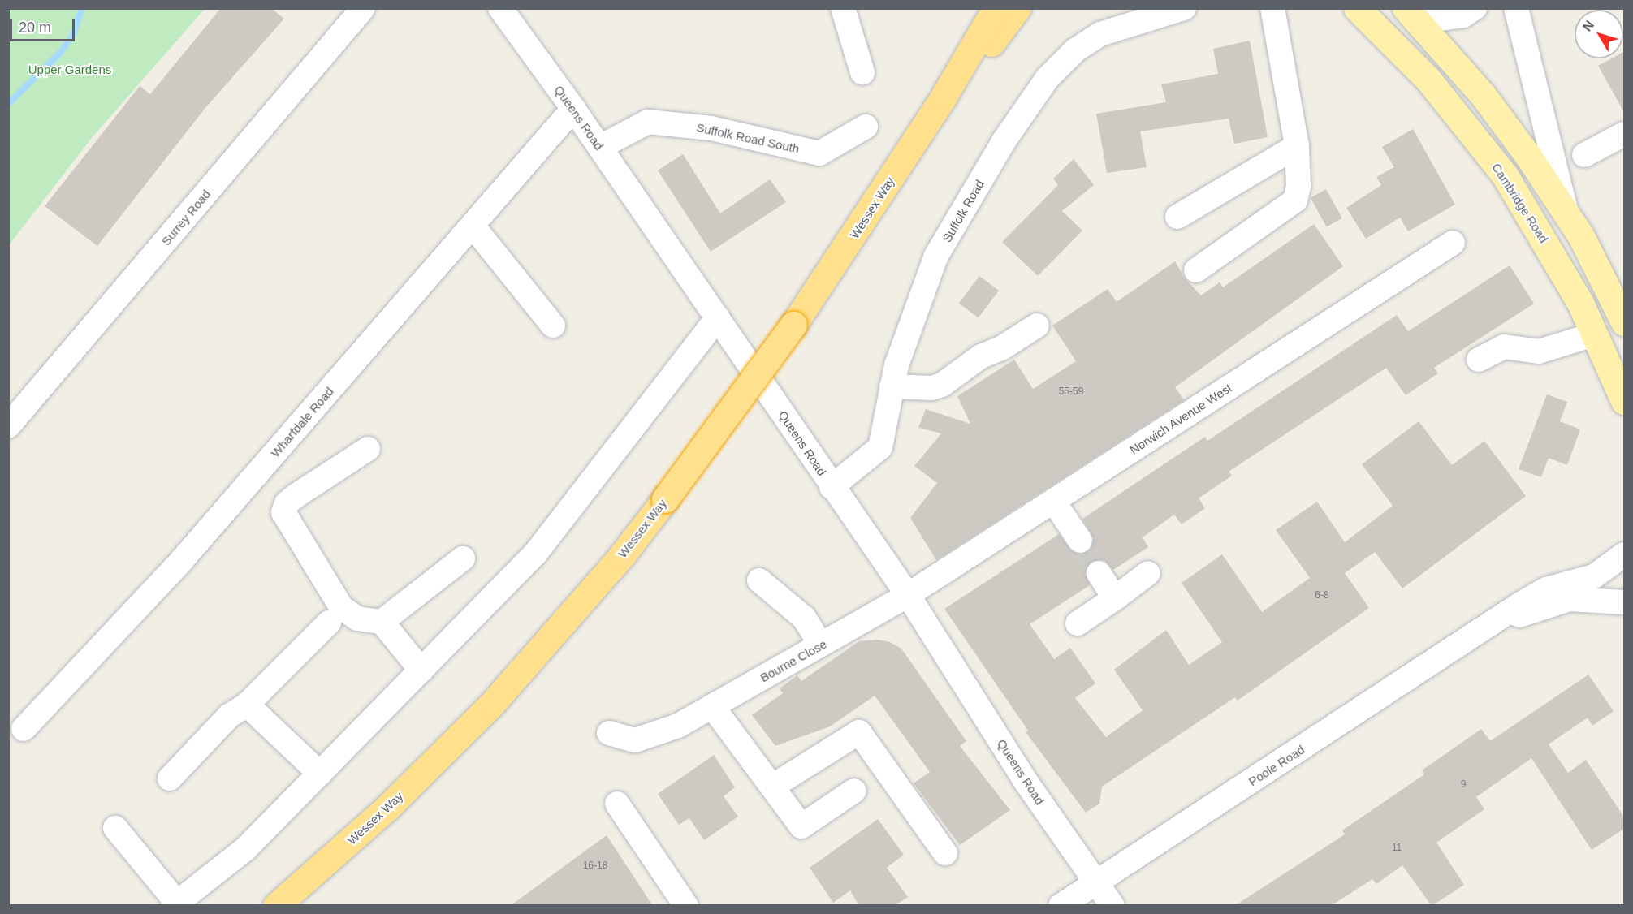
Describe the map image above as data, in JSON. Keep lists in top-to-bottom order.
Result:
{
  "streets": {
    "highway": ["Wessex Way"],
    "main road": ["Cambridge Road"],
    "street": [
      "Queens Road",
      "Suffolk Road South",
      "Suffolk Road",
      "Surrey Road",
      "Norwich Avenue West",
      "Wharfdale Road",
      "Bourne Close",
      "Poole Road"
    ]
  },
  "crossings": [
    ["Queens Road", "Suffolk Road South"],
    ["Queens Road", "Suffolk Road"],
    ["Queens Road", "Norwich Avenue West"],
    ["Queens Road", "Wharfdale Road"],
    ["Queens Road", "Bourne Close"],
    ["Queens Road", "Poole Road"],
    ["Norwich Avenue West", "Bourne Close"]
  ],
  "parks": ["Upper Gardens"],
  "house_numbers": [
    "55-59",
    "6-8",
    "9",
    "11",
    "16-18"
  ],
  "scale_bar": "20 m",
  "north": "top left"
}
